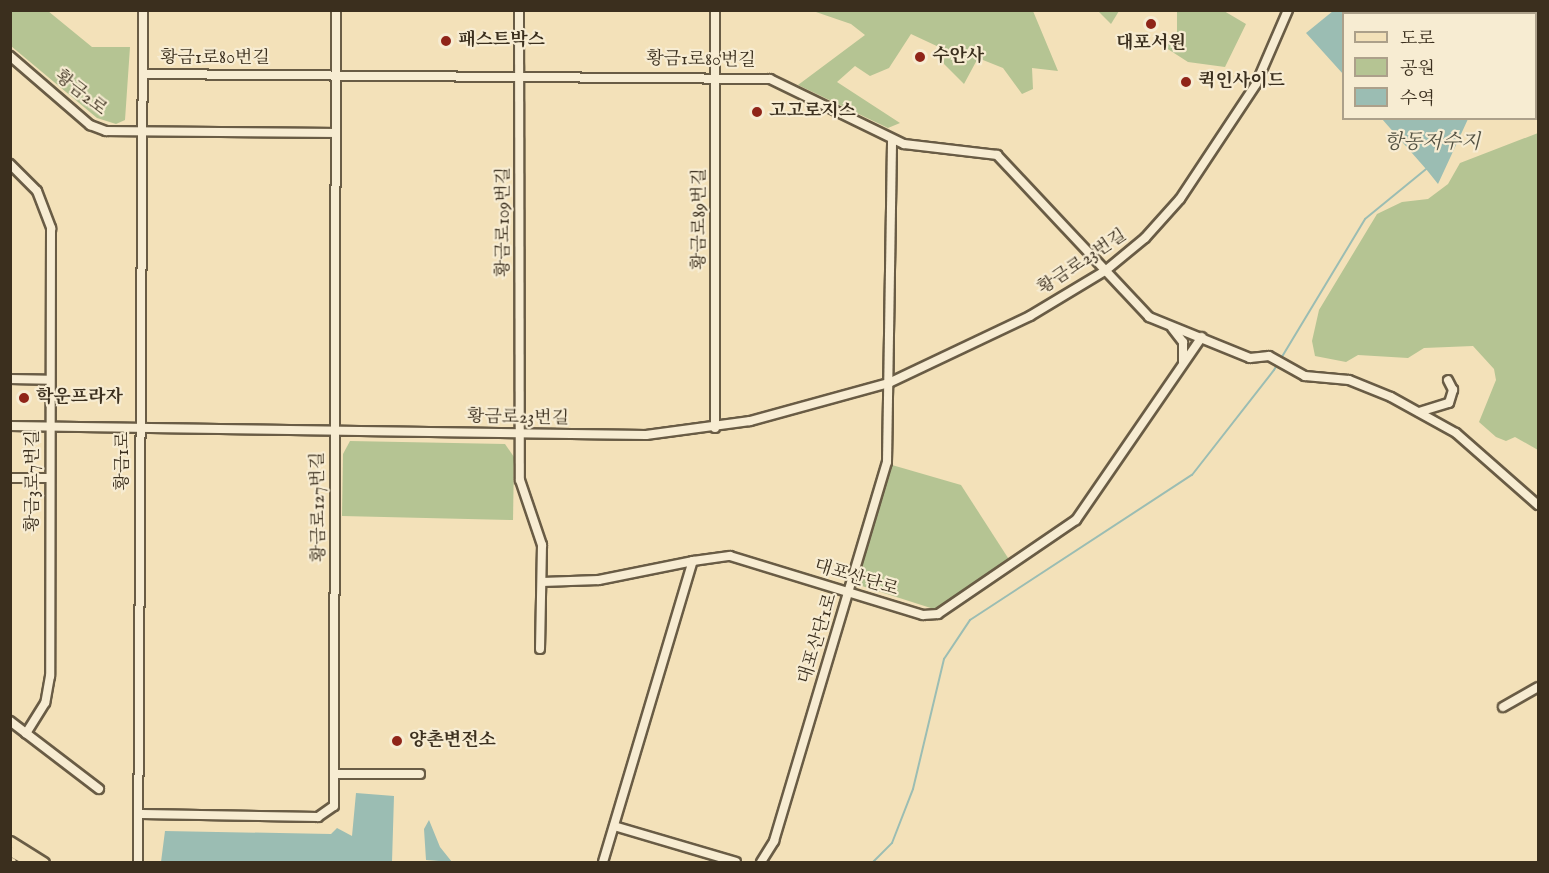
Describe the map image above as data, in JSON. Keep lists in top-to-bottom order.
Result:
{
  "streets": {
    "street": [
      "황금1로80번길",
      "황금2로",
      "황금로89번길",
      "황금로109번길",
      "황금로23번길",
      "황금1로",
      "황금3로7번길",
      "황금로127번길",
      "대포산단로",
      "대포산단1로"
    ]
  },
  "crossings": [
    ["황금1로80번길", "황금로89번길"],
    ["황금1로80번길", "황금로109번길"],
    ["황금1로80번길", "황금로23번길"],
    ["황금1로80번길", "황금1로"],
    ["황금1로80번길", "황금로127번길"],
    ["황금1로80번길", "대포산단로"],
    ["황금2로", "황금1로"],
    ["황금2로", "황금로127번길"],
    ["황금로89번길", "황금로23번길"],
    ["황금로109번길", "황금로23번길"],
    ["황금로109번길", "대포산단로"],
    ["황금로23번길", "황금1로"],
    ["황금로23번길", "황금3로7번길"],
    ["황금로23번길", "황금로127번길"],
    ["황금로23번길", "대포산단1로"],
    ["황금1로", "황금로127번길"],
    ["대포산단로", "대포산단1로"]
  ],
  "water": ["항동저수지"],
  "places": [
    "대포서원",
    "패스트박스",
    "수안사",
    "퀵인사이드",
    "고고로지스",
    "학운프라자",
    "양촌변전소"
  ],
  "legend": ["도로", "공원", "수역"]
}
